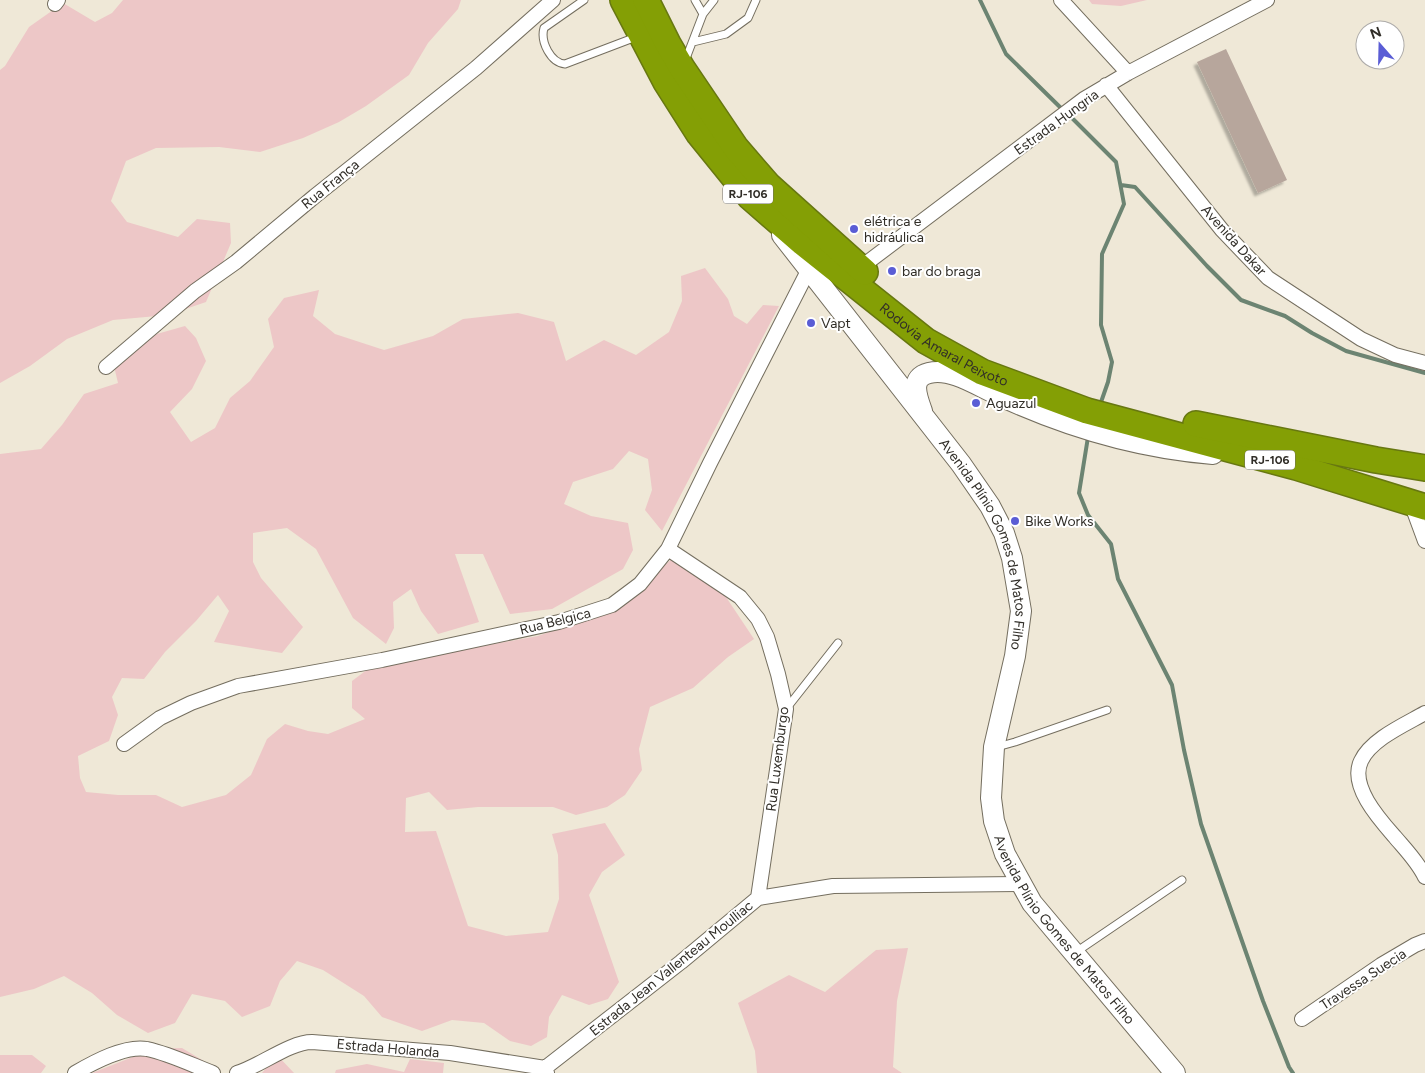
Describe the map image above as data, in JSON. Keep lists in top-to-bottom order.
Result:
{
  "streets": {
    "highway": ["RJ-106", "Rodovia Amaral Peixoto"],
    "main road": ["Avenida Plínio Gomes de Matos Filho"],
    "street": [
      "Estrada Hungria",
      "Rua França",
      "Avenida Dakar",
      "Rua Belgica",
      "Rua Luxemburgo",
      "Estrada Jean Vallenteau Moulliac",
      "Travessa Suecia",
      "Estrada Holanda"
    ]
  },
  "crossings": [
    ["Estrada Hungria", "Avenida Dakar"],
    ["Estrada Hungria", "Rodovia Amaral Peixoto"],
    ["Rodovia Amaral Peixoto", "Avenida Plínio Gomes de Matos Filho"],
    ["Avenida Plínio Gomes de Matos Filho", "Rua Belgica"],
    ["Avenida Plínio Gomes de Matos Filho", "Estrada Jean Vallenteau Moulliac"],
    ["Rua Belgica", "Rua Luxemburgo"],
    ["Rua Luxemburgo", "Estrada Jean Vallenteau Moulliac"],
    ["Estrada Jean Vallenteau Moulliac", "Estrada Holanda"]
  ],
  "places": [
    "elétrica e hidráulica",
    "bar do braga",
    "Vapt",
    "Aguazul",
    "Bike Works"
  ],
  "north": "top"
}
